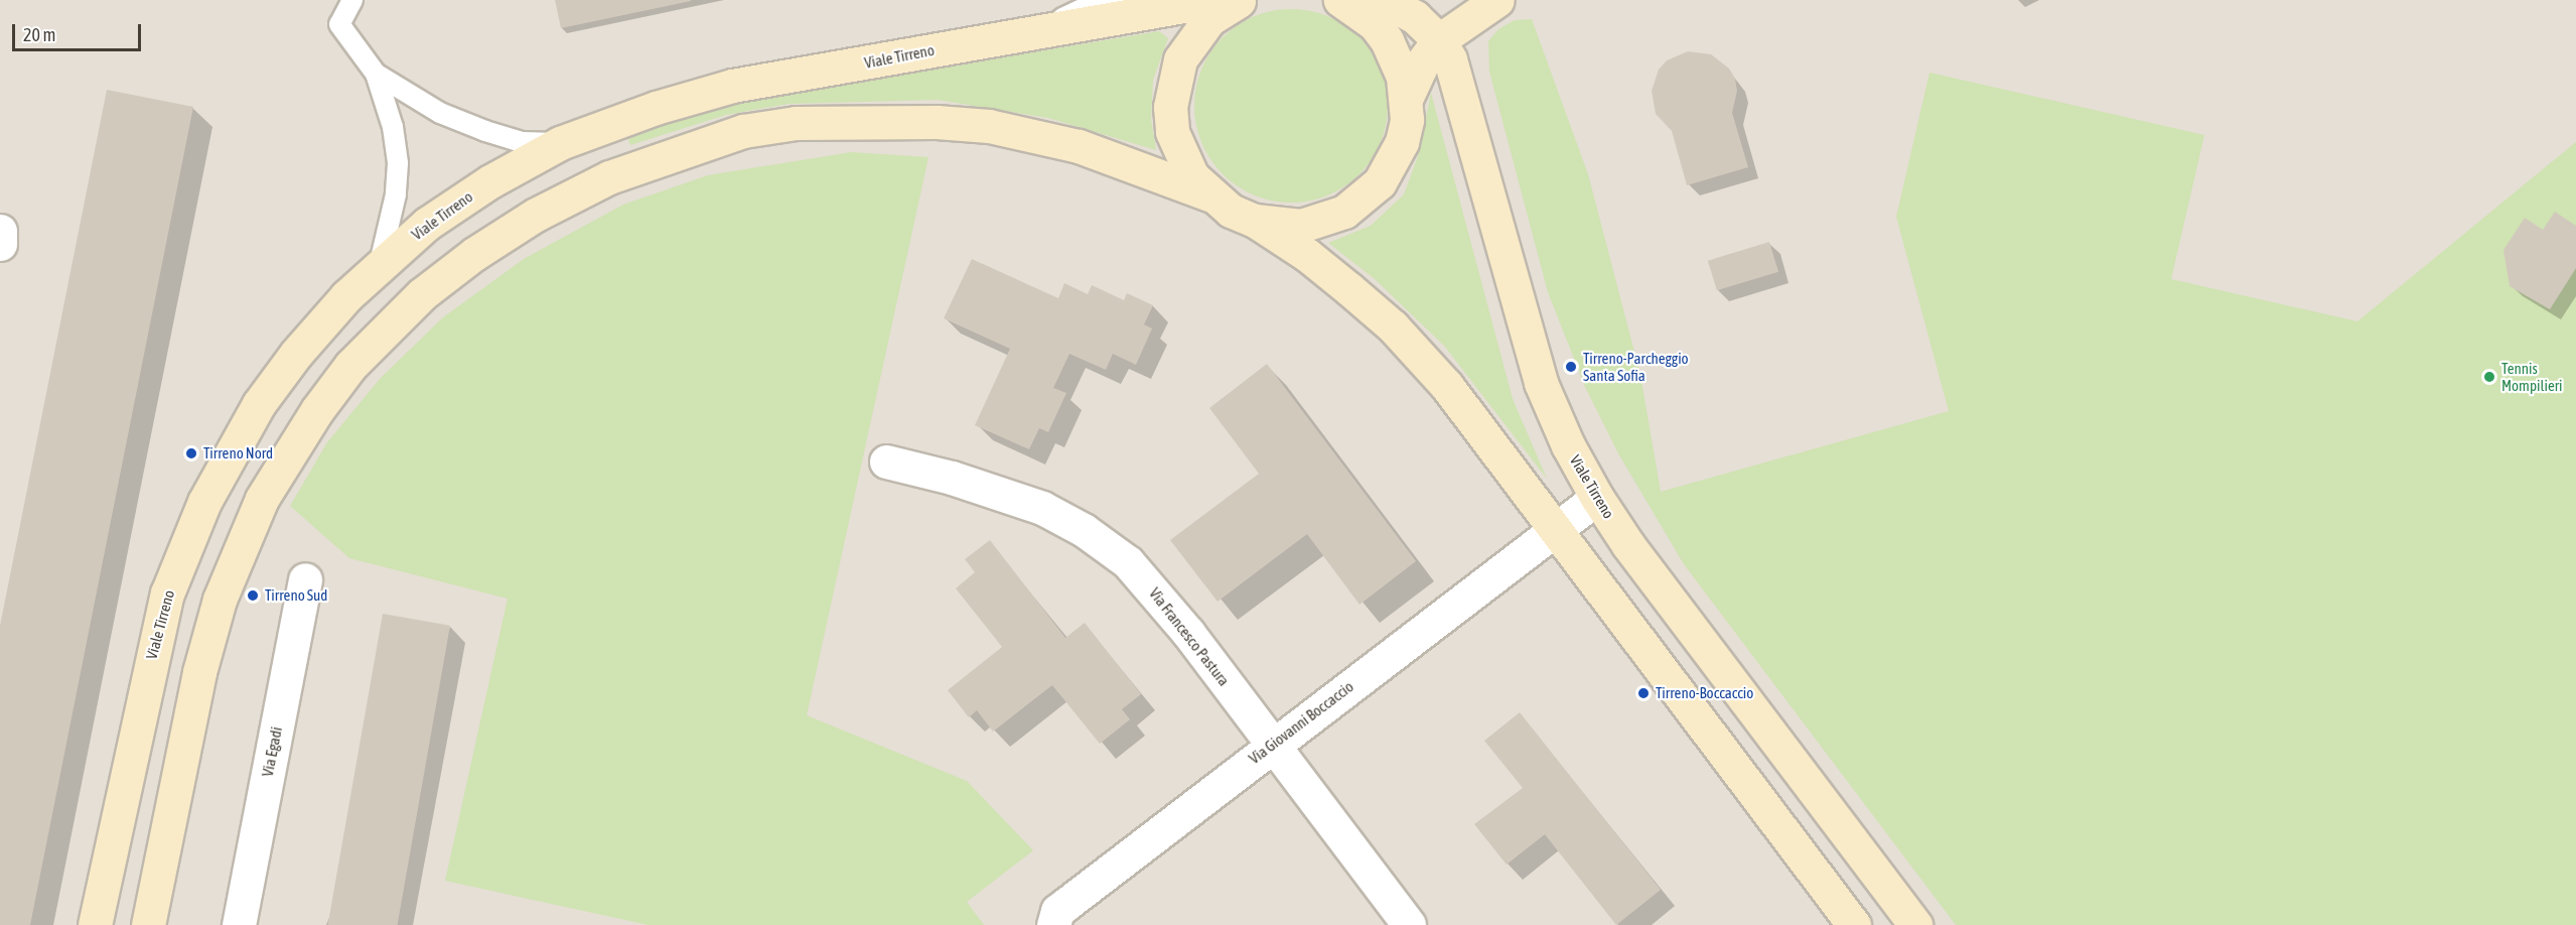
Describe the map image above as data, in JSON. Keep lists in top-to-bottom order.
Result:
{
  "streets": {
    "street": [
      "Viale Tirreno",
      "Via Francesco Pastura",
      "Via Giovanni Boccaccio",
      "Via Egadi"
    ]
  },
  "crossings": [
    ["Viale Tirreno", "Via Giovanni Boccaccio"],
    ["Via Francesco Pastura", "Via Giovanni Boccaccio"]
  ],
  "places": [
    "Tirreno-Parcheggio Santa Sofia",
    "Tennis Mompilieri",
    "Tirreno Nord",
    "Tirreno Sud",
    "Tirreno-Boccaccio"
  ],
  "scale_bar": "20 m"
}
